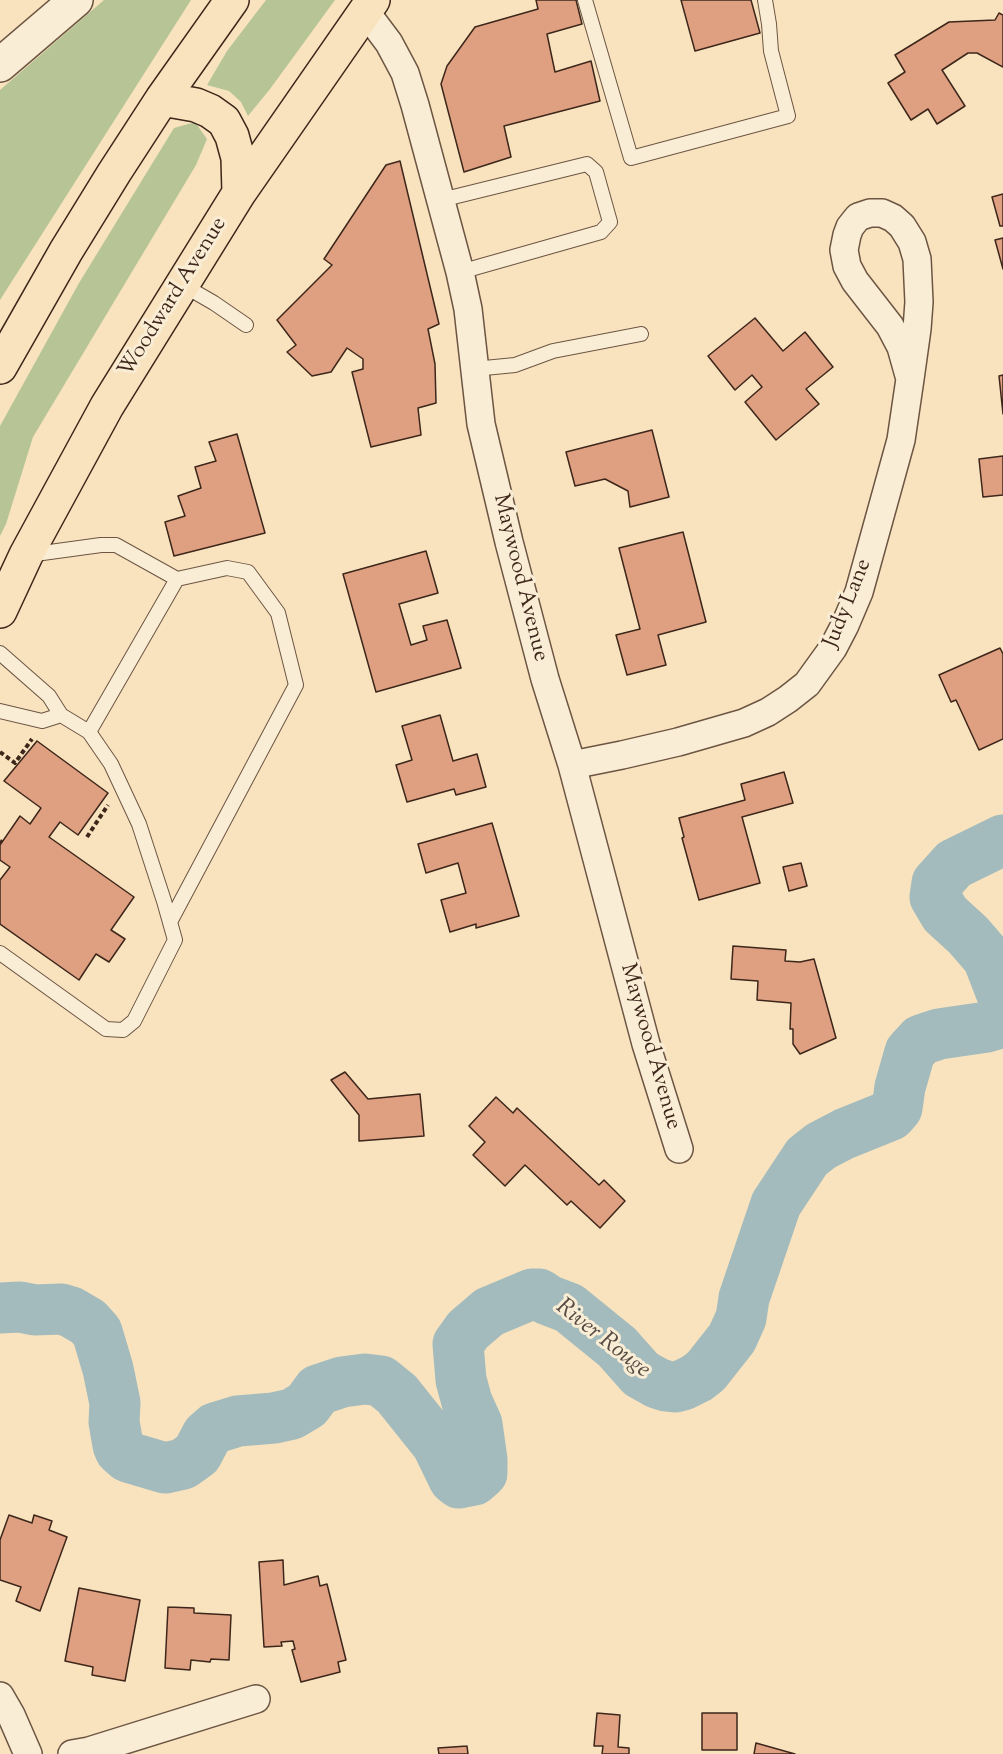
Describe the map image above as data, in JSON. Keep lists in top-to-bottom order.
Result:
{
  "streets": {
    "main road": ["Woodward Avenue"],
    "street": ["Maywood Avenue", "Judy Lane"]
  },
  "crossings": [
    ["Woodward Avenue", "Maywood Avenue"],
    ["Maywood Avenue", "Judy Lane"]
  ],
  "water": ["River Rouge"]
}
